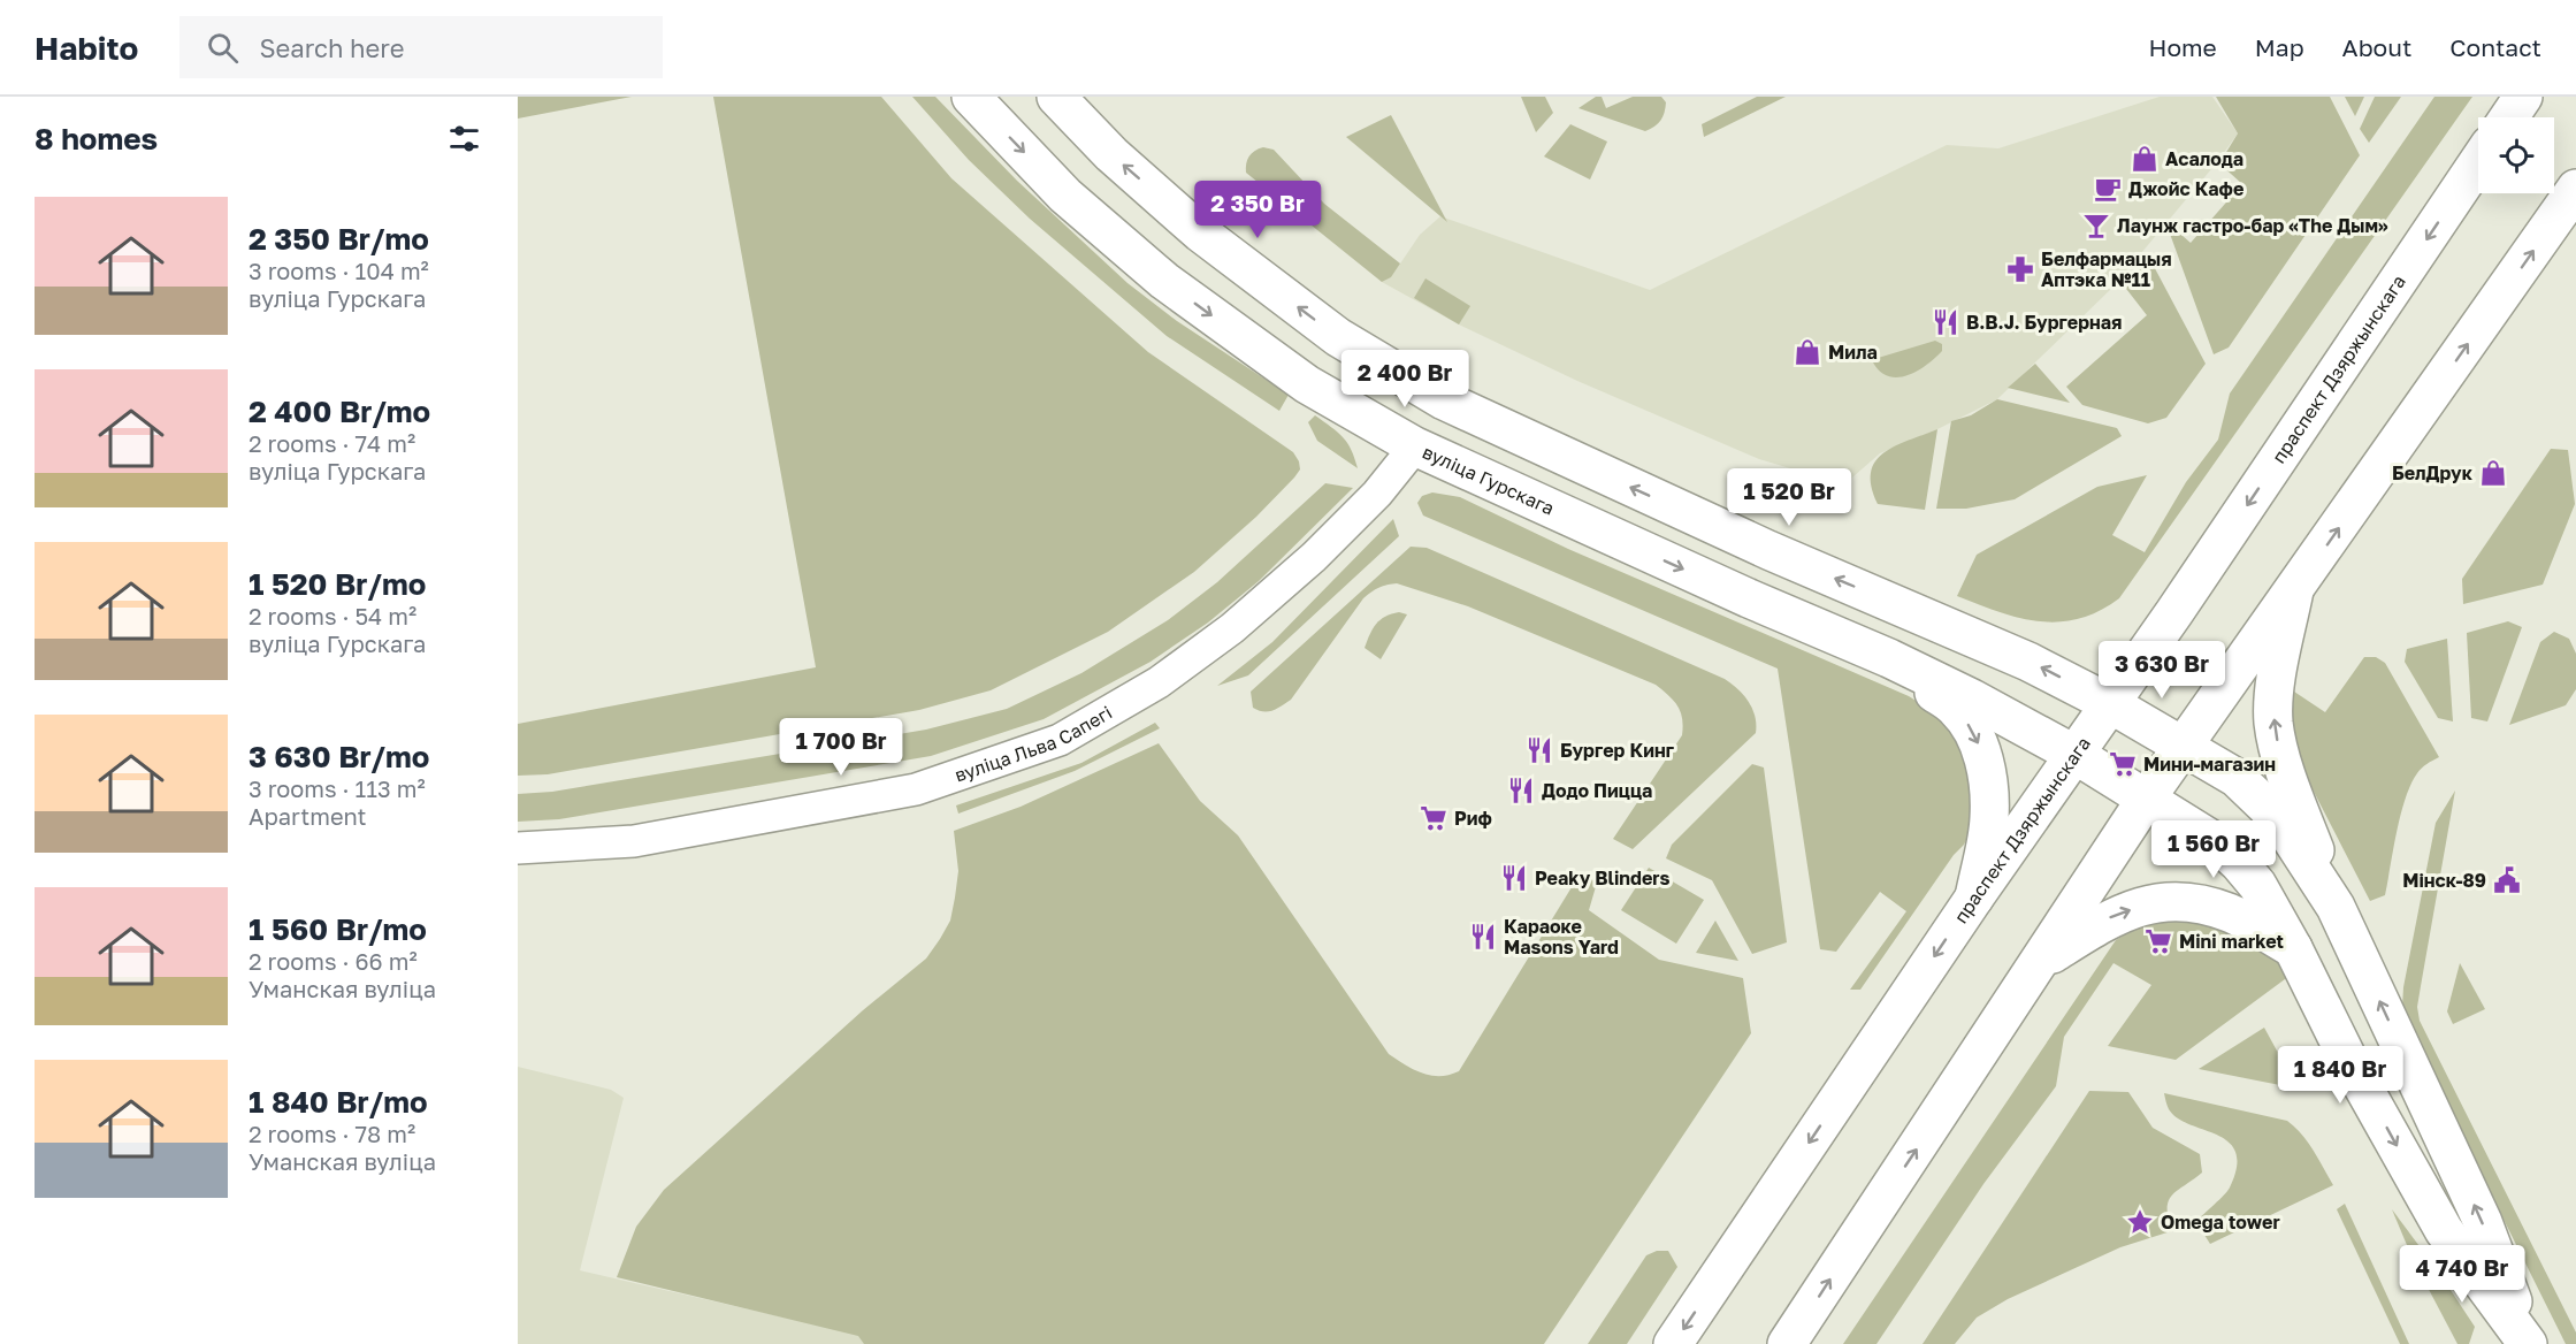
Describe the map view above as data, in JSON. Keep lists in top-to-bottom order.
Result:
{
  "streets": {
    "main road": ["праспект Дзяржынскага", "вуліца Гурскага"],
    "street": ["вуліца Льва Сапегі"]
  },
  "crossings": [
    ["праспект Дзяржынскага", "вуліца Гурскага"],
    ["вуліца Гурскага", "вуліца Льва Сапегі"]
  ],
  "places": {
    "shop": ["Асалода", "Мила", "БелДрук"],
    "cafe": ["Джойс Кафе"],
    "bar": ["Лаунж гастро-бар «The Дым»"],
    "pharmacy": ["Белфармацыя Аптэка №11"],
    "restaurant": [
      "B.B.J. Бургерная",
      "Бургер Кинг",
      "Додо Пицца",
      "Peaky Blinders",
      "Караоке Masons Yard"
    ],
    "supermarket": ["Мини-магазин", "Риф", "Mini market"],
    "public building": ["Мінск-89"],
    "place": ["Omega tower"]
  },
  "page": {
    "header": "Habito",
    "search": "Search here",
    "nav": [
      "Home",
      "Map",
      "About",
      "Contact"
    ],
    "heading": "8 homes",
    "list": [
      {
        "name": "2 350 Br/mo",
        "note": "3 rooms · 104 m² · вуліца Гурскага"
      },
      {
        "name": "2 400 Br/mo",
        "note": "2 rooms · 74 m² · вуліца Гурскага"
      },
      {
        "name": "1 520 Br/mo",
        "note": "2 rooms · 54 m² · вуліца Гурскага"
      },
      {
        "name": "3 630 Br/mo",
        "note": "3 rooms · 113 m² · Apartment"
      },
      {
        "name": "1 560 Br/mo",
        "note": "2 rooms · 66 m² · Уманская вуліца"
      },
      {
        "name": "1 840 Br/mo",
        "note": "2 rooms · 78 m² · Уманская вуліца"
      }
    ],
    "price": [
      "2 350 Br",
      "2 400 Br",
      "1 520 Br",
      "3 630 Br",
      "1 700 Br",
      "1 560 Br",
      "1 840 Br",
      "4 740 Br"
    ]
  }
}
